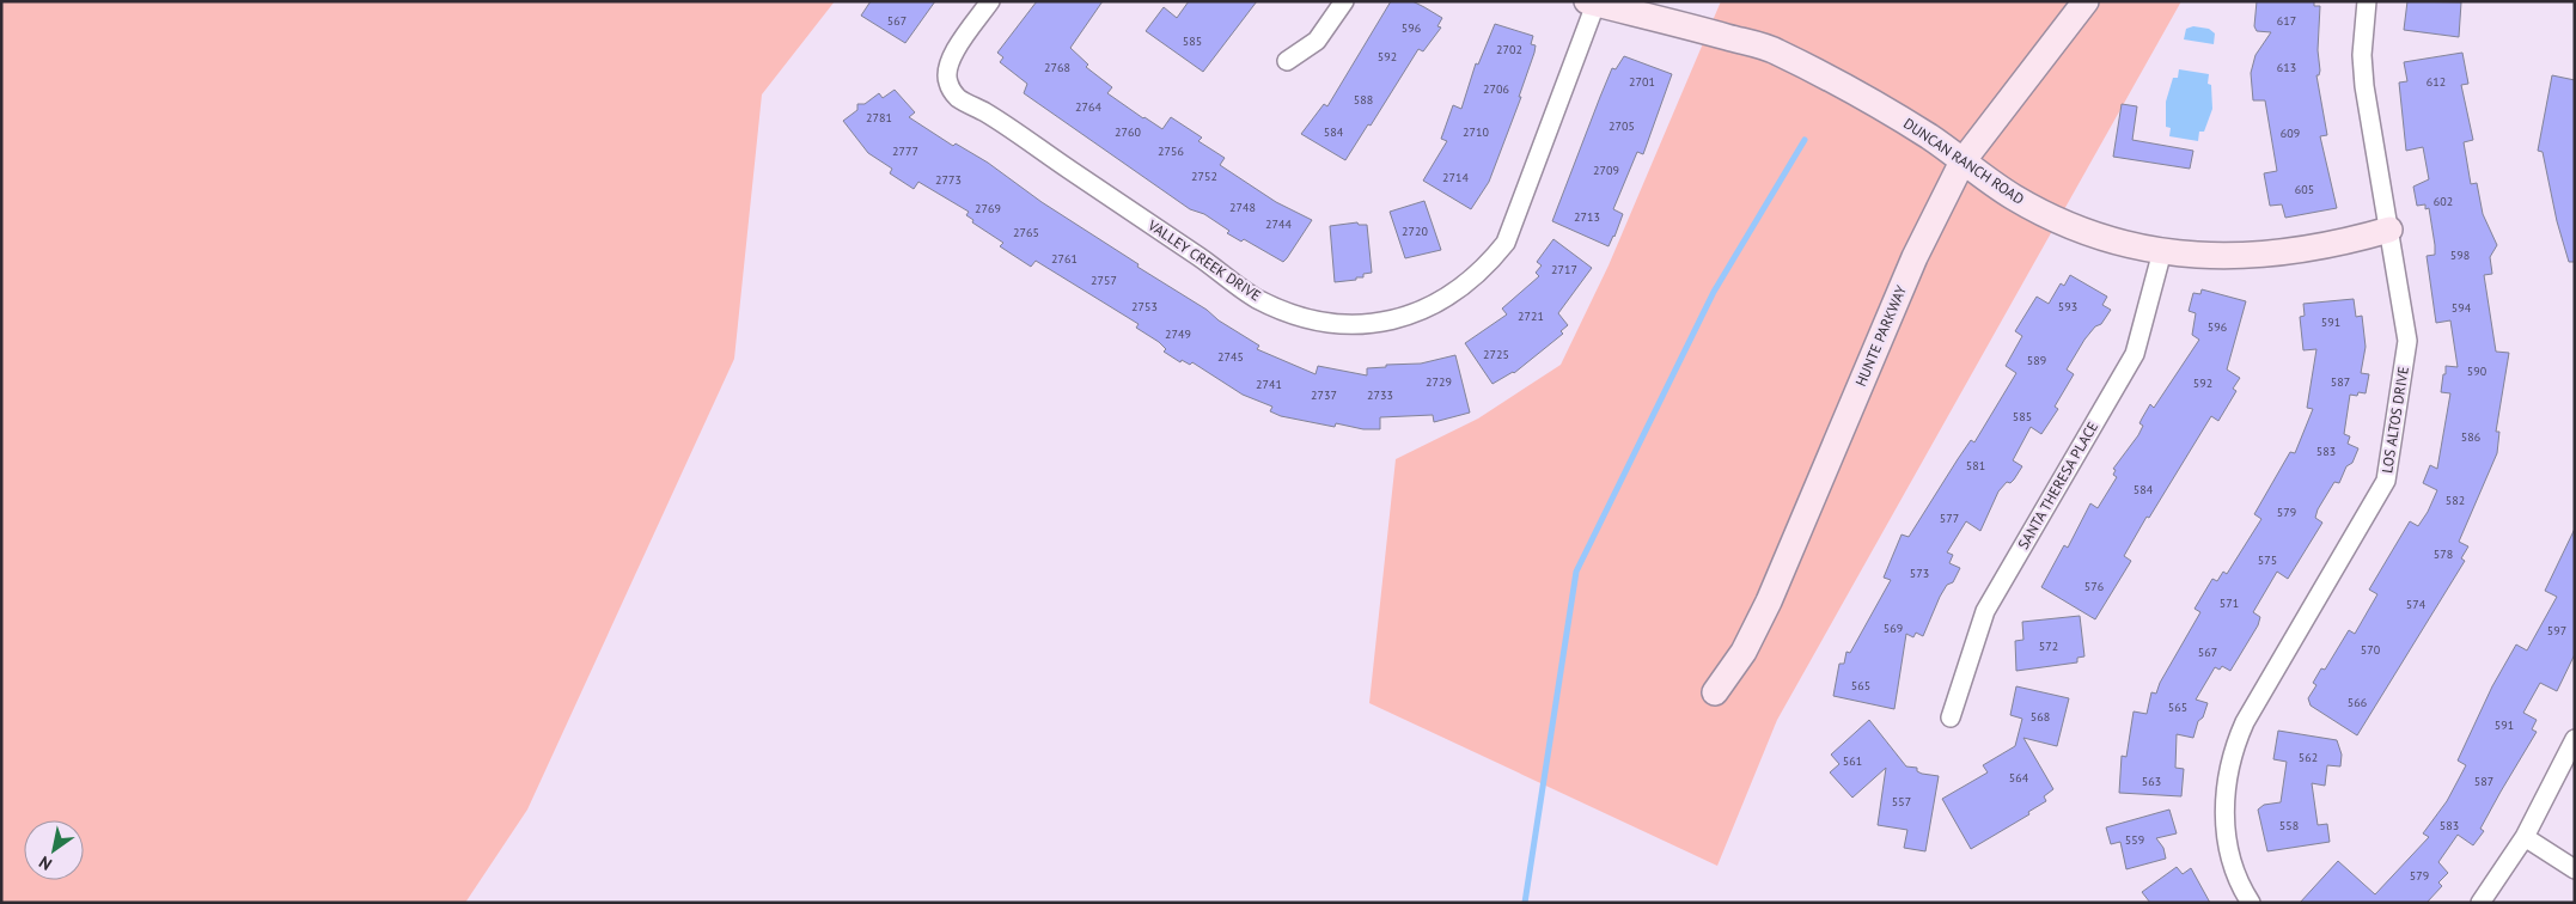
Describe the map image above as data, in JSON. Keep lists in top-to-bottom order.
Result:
{
  "streets": {
    "street": [
      "DUNCAN RANCH ROAD",
      "VALLEY CREEK DRIVE",
      "HUNTE PARKWAY",
      "LOS ALTOS DRIVE",
      "SANTA THERESA PLACE"
    ]
  },
  "crossings": [
    ["DUNCAN RANCH ROAD", "VALLEY CREEK DRIVE"],
    ["DUNCAN RANCH ROAD", "HUNTE PARKWAY"],
    ["DUNCAN RANCH ROAD", "LOS ALTOS DRIVE"],
    ["DUNCAN RANCH ROAD", "SANTA THERESA PLACE"]
  ],
  "house_numbers": [
    "567",
    "617",
    "596",
    "585",
    "2702",
    "592",
    "2768",
    "613",
    "2701",
    "612",
    "2706",
    "588",
    "2764",
    "2781",
    "2705",
    "2760",
    "584",
    "2710",
    "609",
    "2777",
    "2756",
    "2709",
    "2752",
    "2714",
    "2773",
    "605",
    "602",
    "2748",
    "2769",
    "2713",
    "2744",
    "2720",
    "2765",
    "598",
    "2761",
    "2717",
    "2757",
    "2753",
    "593",
    "594",
    "2721",
    "591",
    "596",
    "2749",
    "2725",
    "2745",
    "589",
    "590",
    "2729",
    "587",
    "592",
    "2741",
    "2737",
    "2733",
    "585",
    "586",
    "583",
    "581",
    "584",
    "582",
    "579",
    "577",
    "578",
    "575",
    "573",
    "576",
    "571",
    "574",
    "569",
    "597",
    "572",
    "570",
    "567",
    "565",
    "566",
    "565",
    "568",
    "591",
    "562",
    "561",
    "564",
    "563",
    "587",
    "557",
    "558",
    "583",
    "559",
    "579"
  ],
  "north": "bottom left"
}
